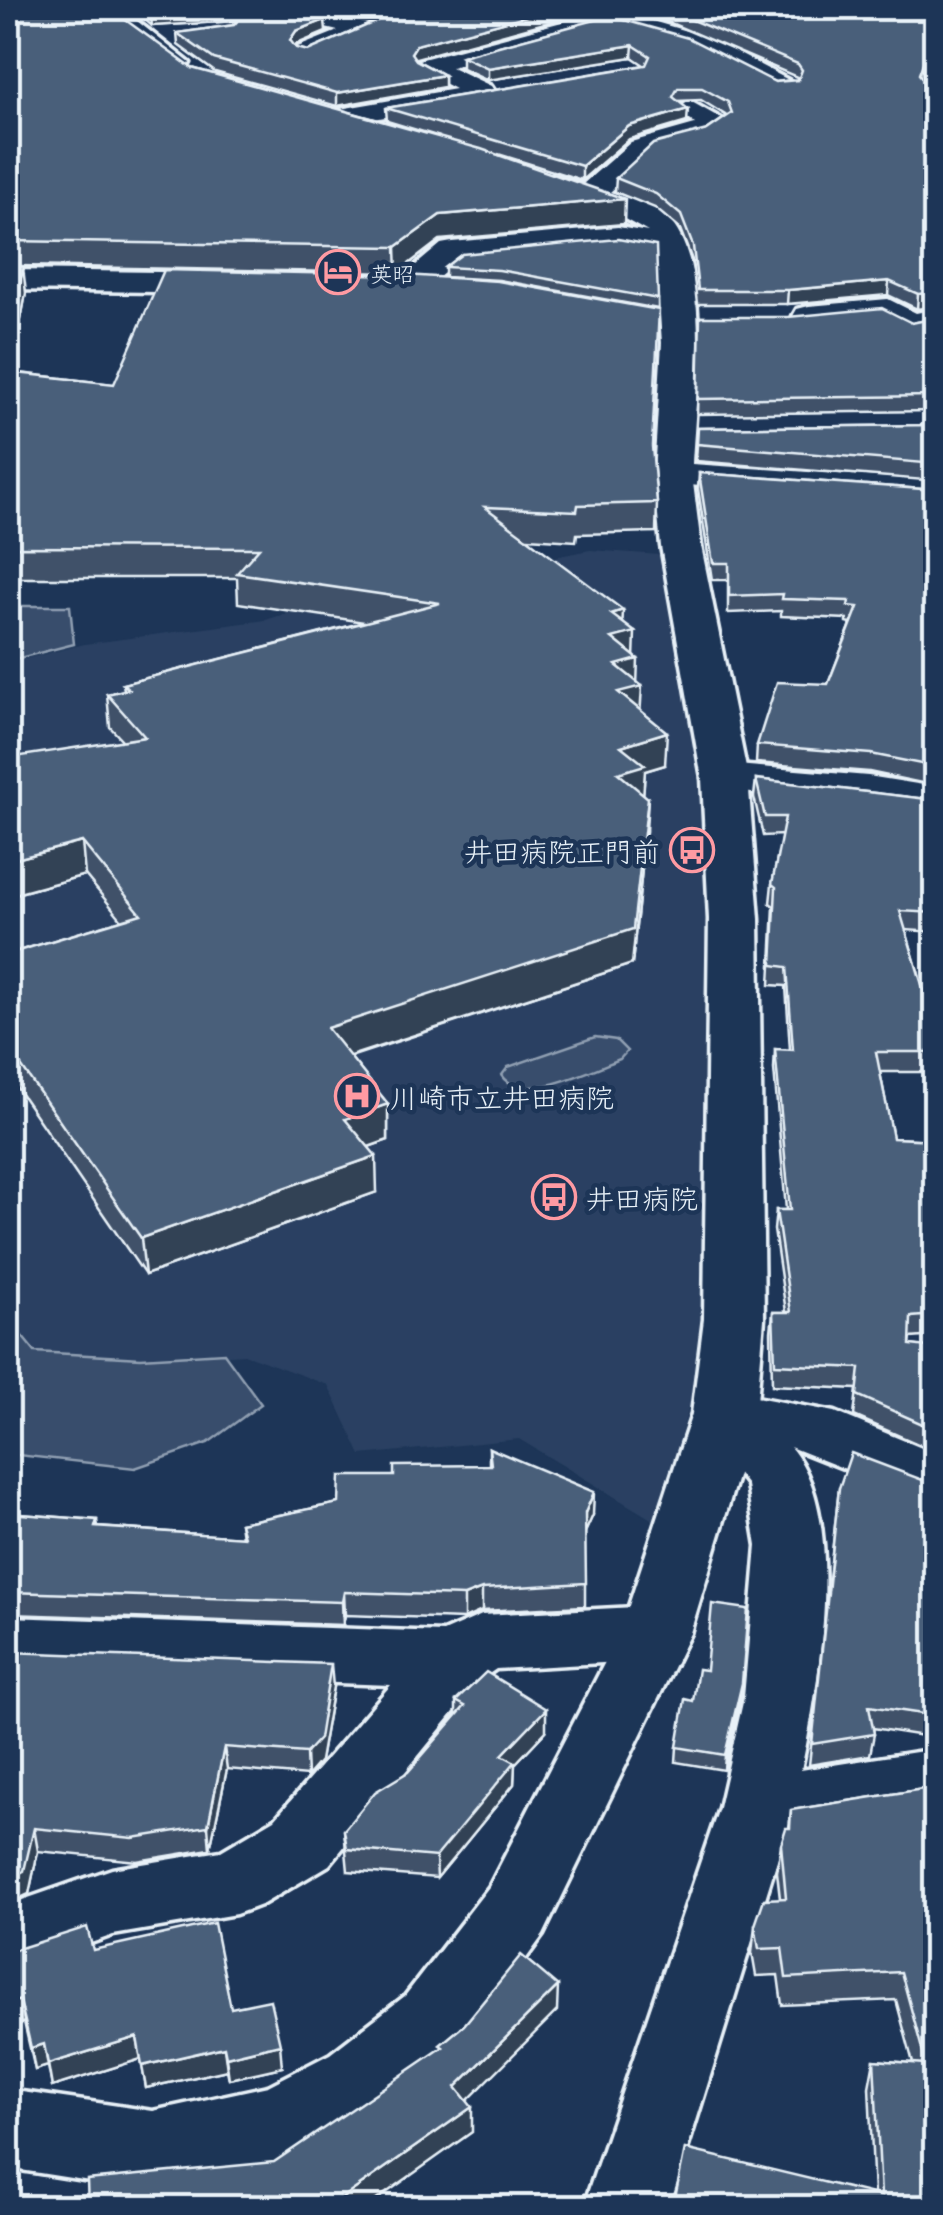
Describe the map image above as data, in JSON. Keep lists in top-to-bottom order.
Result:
{
  "places": {
    "hotel": ["英昭"],
    "bus stop": ["井田病院正門前", "井田病院"],
    "hospital": ["川崎市立井田病院"]
  }
}
